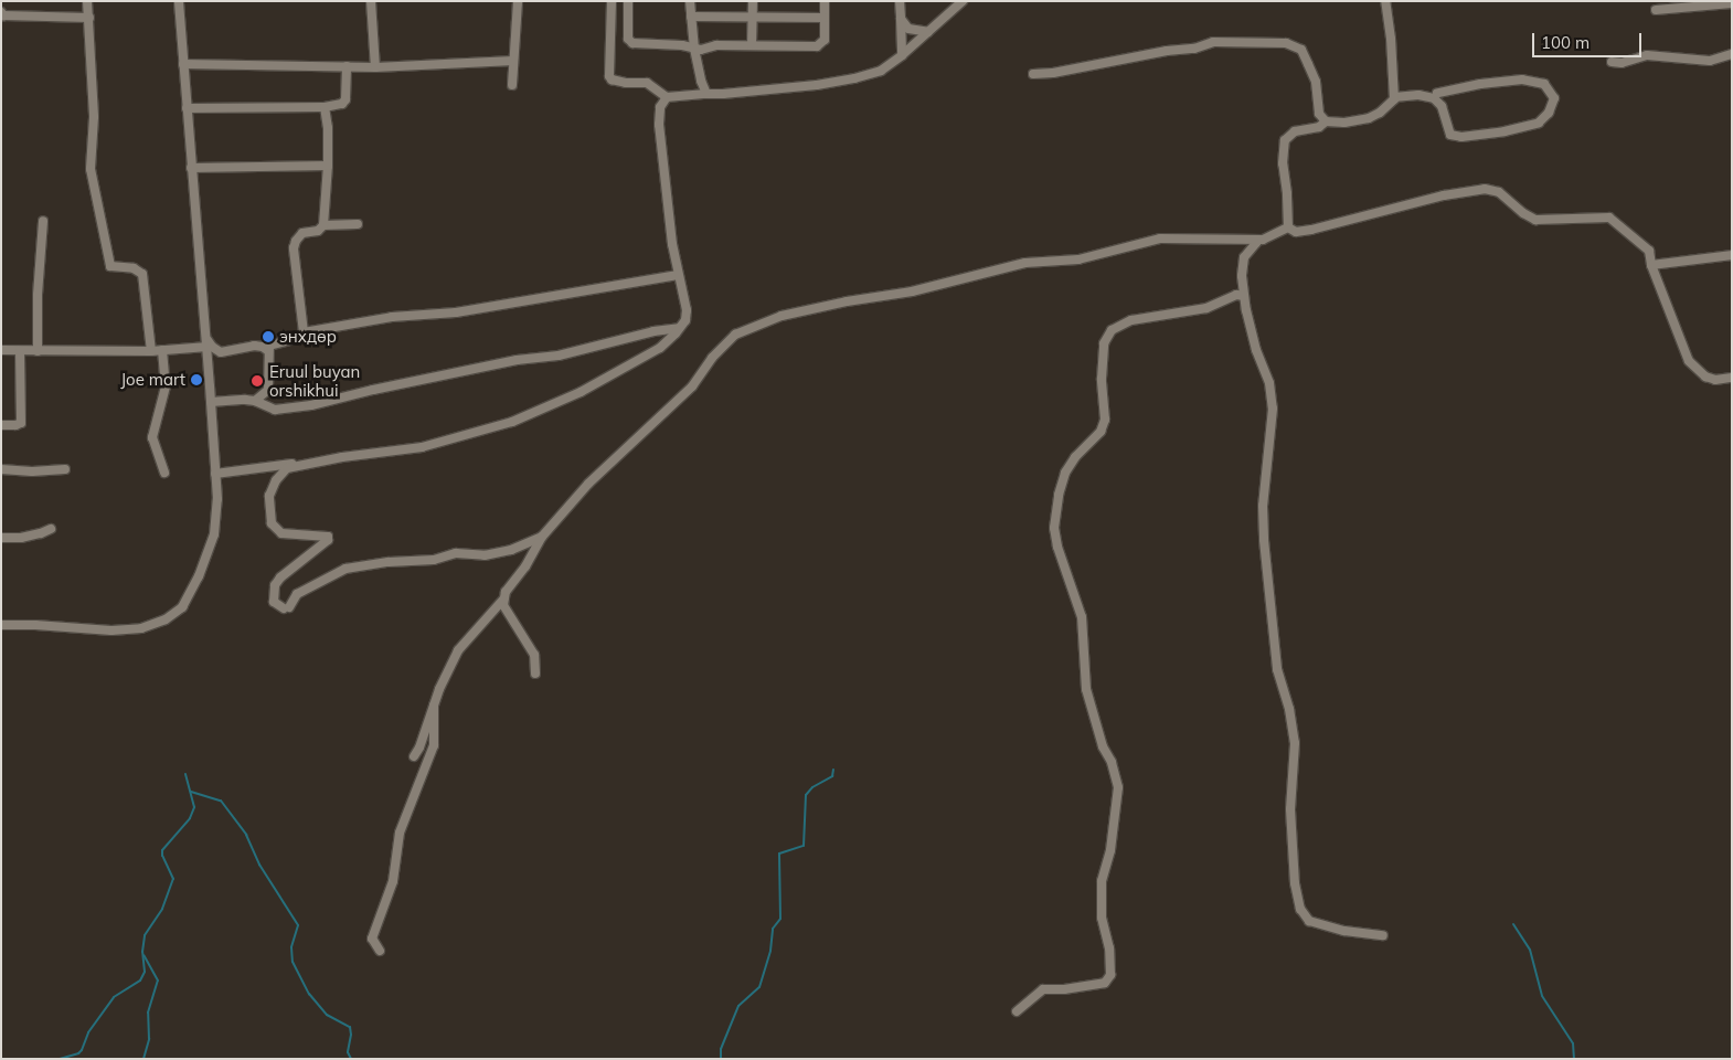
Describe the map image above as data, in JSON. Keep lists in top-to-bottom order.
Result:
{
  "places": ["энхдөр", "Joe mart", "Eruul buyan orshikhui"],
  "scale_bar": "100 m"
}
